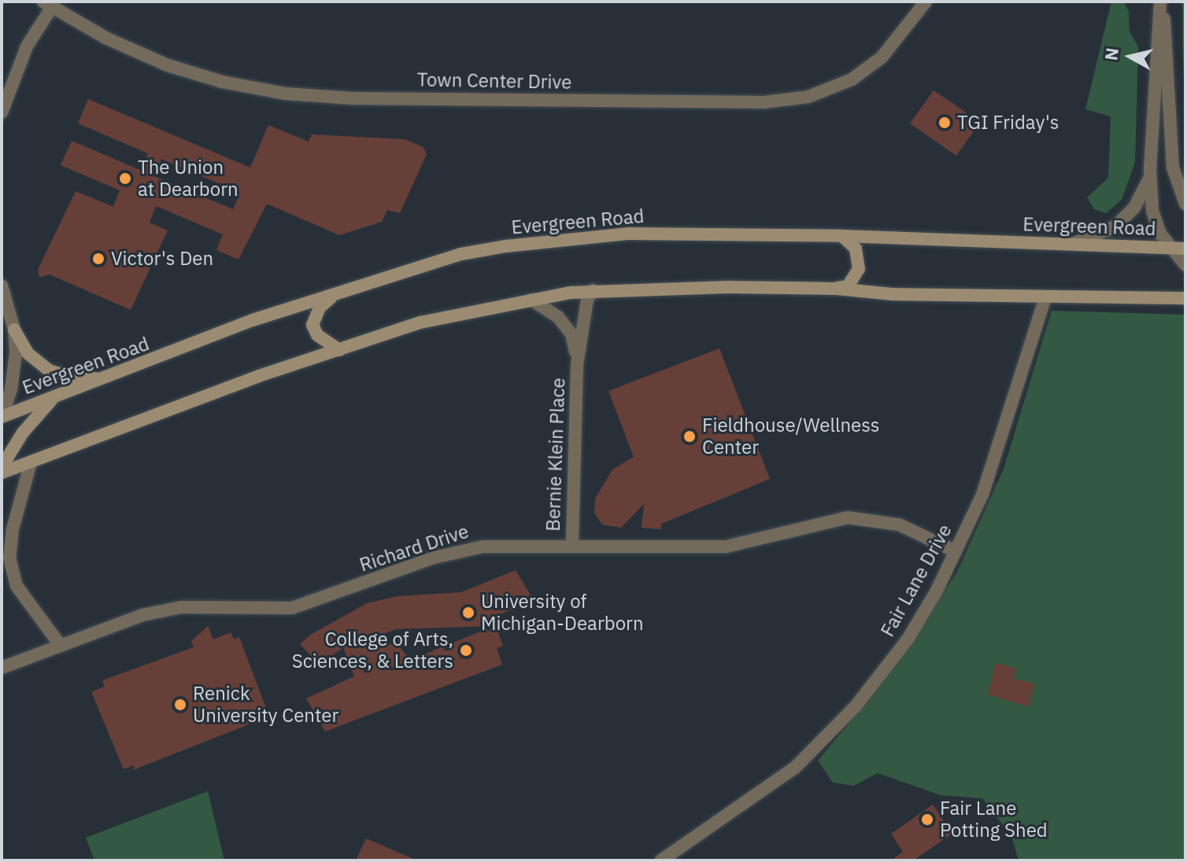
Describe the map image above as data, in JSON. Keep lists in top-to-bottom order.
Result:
{
  "streets": {
    "street": [
      "Town Center Drive",
      "Evergreen Road",
      "Bernie Klein Place",
      "Richard Drive",
      "Fair Lane Drive"
    ]
  },
  "crossings": [
    ["Bernie Klein Place", "Richard Drive"],
    ["Richard Drive", "Fair Lane Drive"]
  ],
  "places": [
    "TGI Friday's",
    "The Union at Dearborn",
    "Victor's Den",
    "Fieldhouse/Wellness Center",
    "University of Michigan-Dearborn",
    "College of Arts, Sciences, & Letters",
    "Renick University Center",
    "Fair Lane Potting Shed"
  ],
  "north": "left"
}
